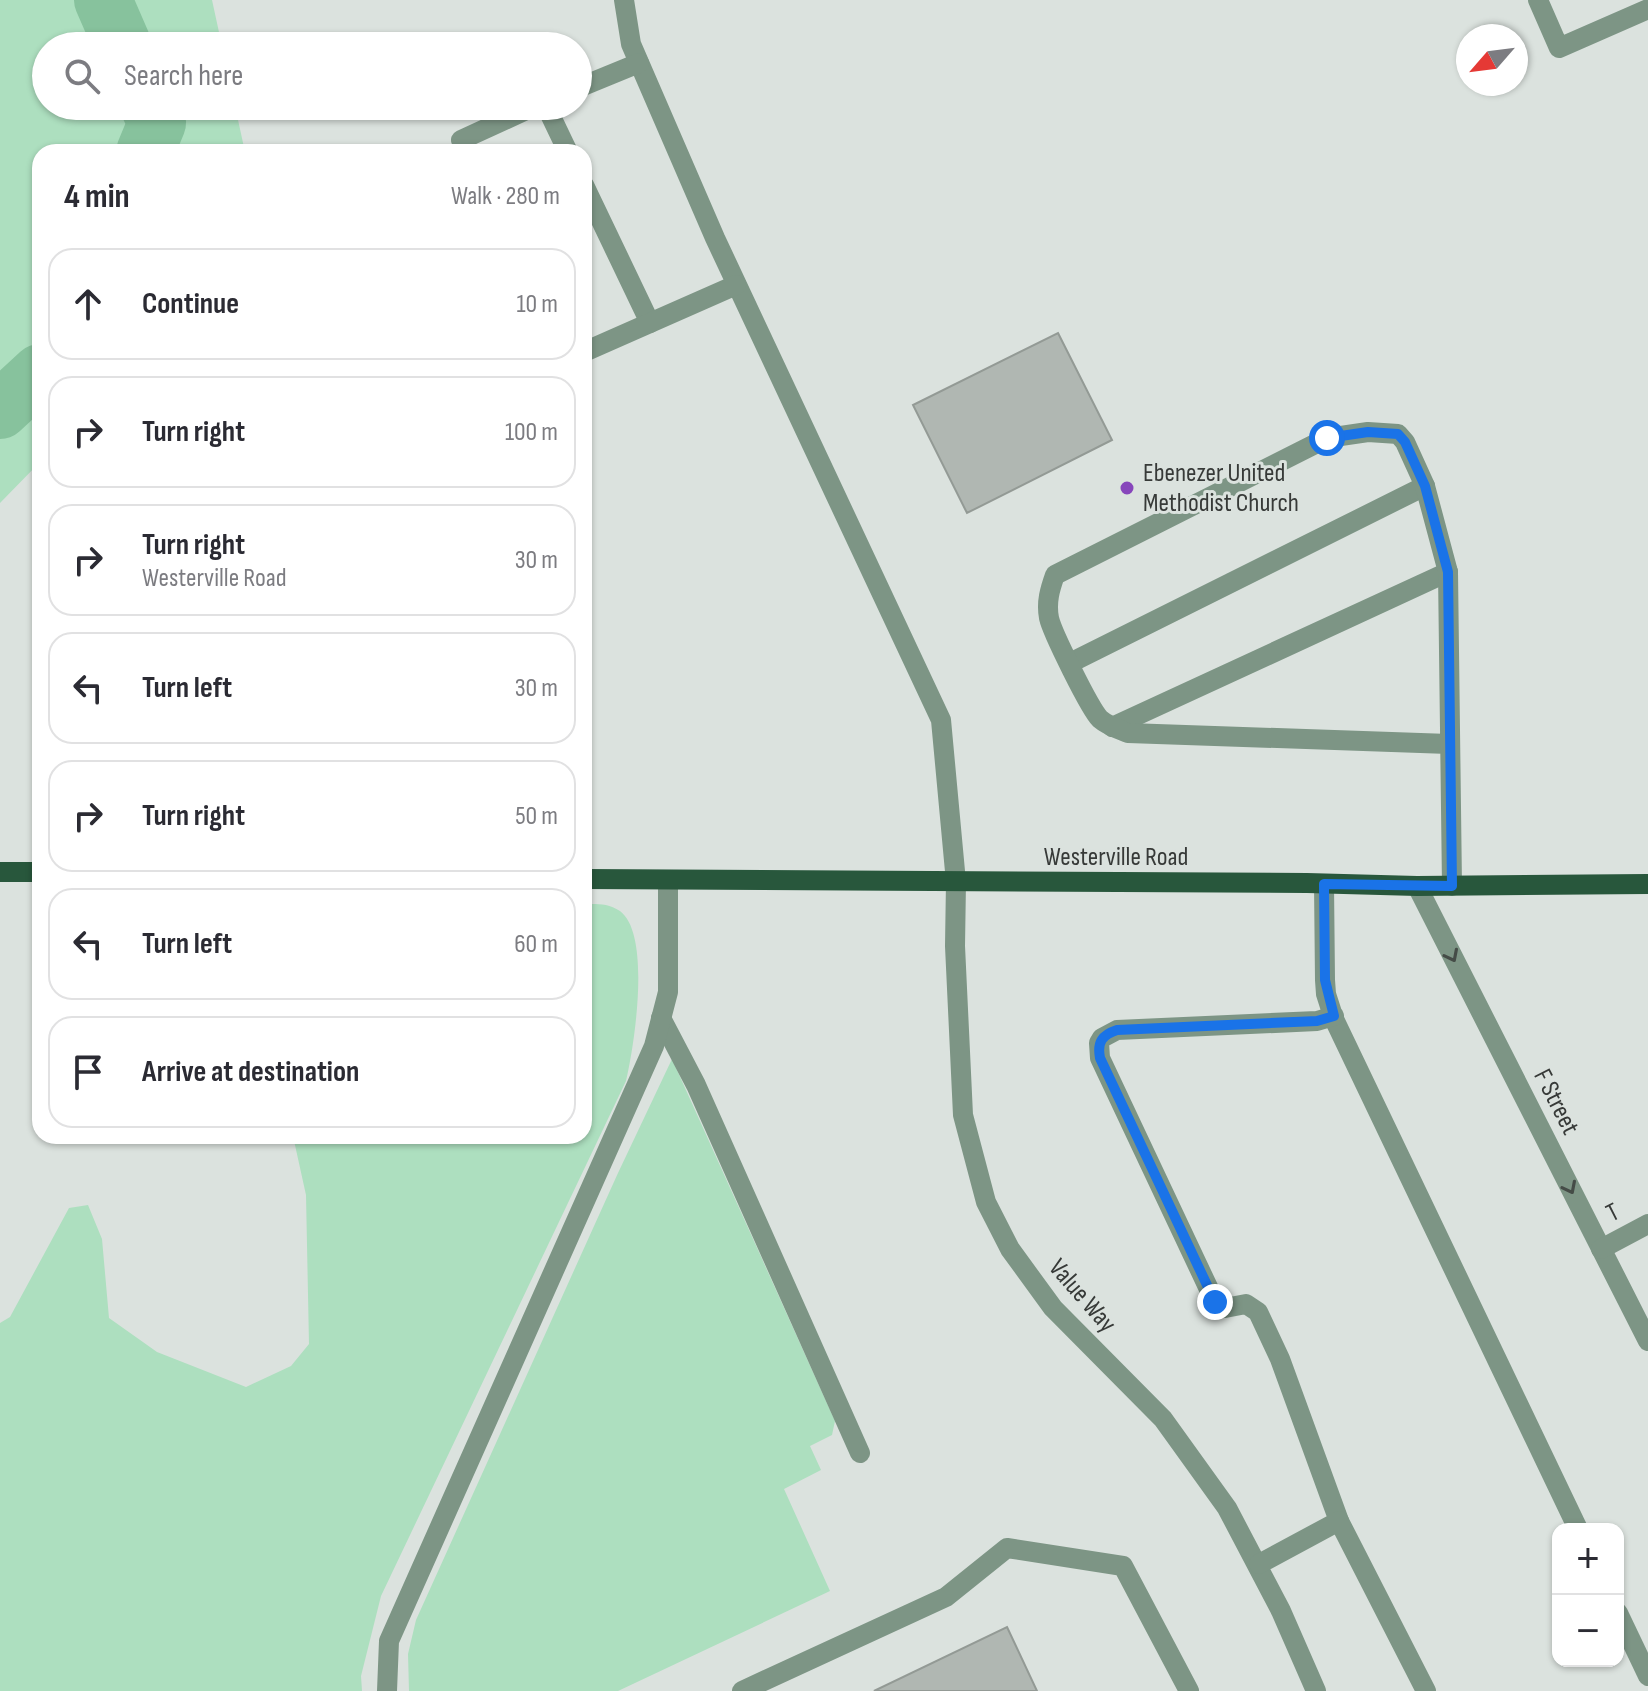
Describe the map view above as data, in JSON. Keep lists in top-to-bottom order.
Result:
{
  "streets": {
    "main road": ["Westerville Road"],
    "street": ["F Street", "T", "Value Way"]
  },
  "crossings": [
    ["Westerville Road", "F Street"],
    ["Westerville Road", "Value Way"],
    ["F Street", "T"]
  ],
  "places": ["Ebenezer United Methodist Church"],
  "north": "bottom left",
  "page": {
    "search": "Search here",
    "heading": ["4 min", "Walk · 280 m"],
    "list": [
      ["Continue", "10 m"],
      ["Turn right", "100 m"],
      ["Turn right", "Westerville Road", "30 m"],
      ["Turn left", "30 m"],
      ["Turn right", "50 m"],
      ["Turn left", "60 m"],
      "Arrive at destination"
    ],
    "map_buttons": ["+", "−"]
  }
}
